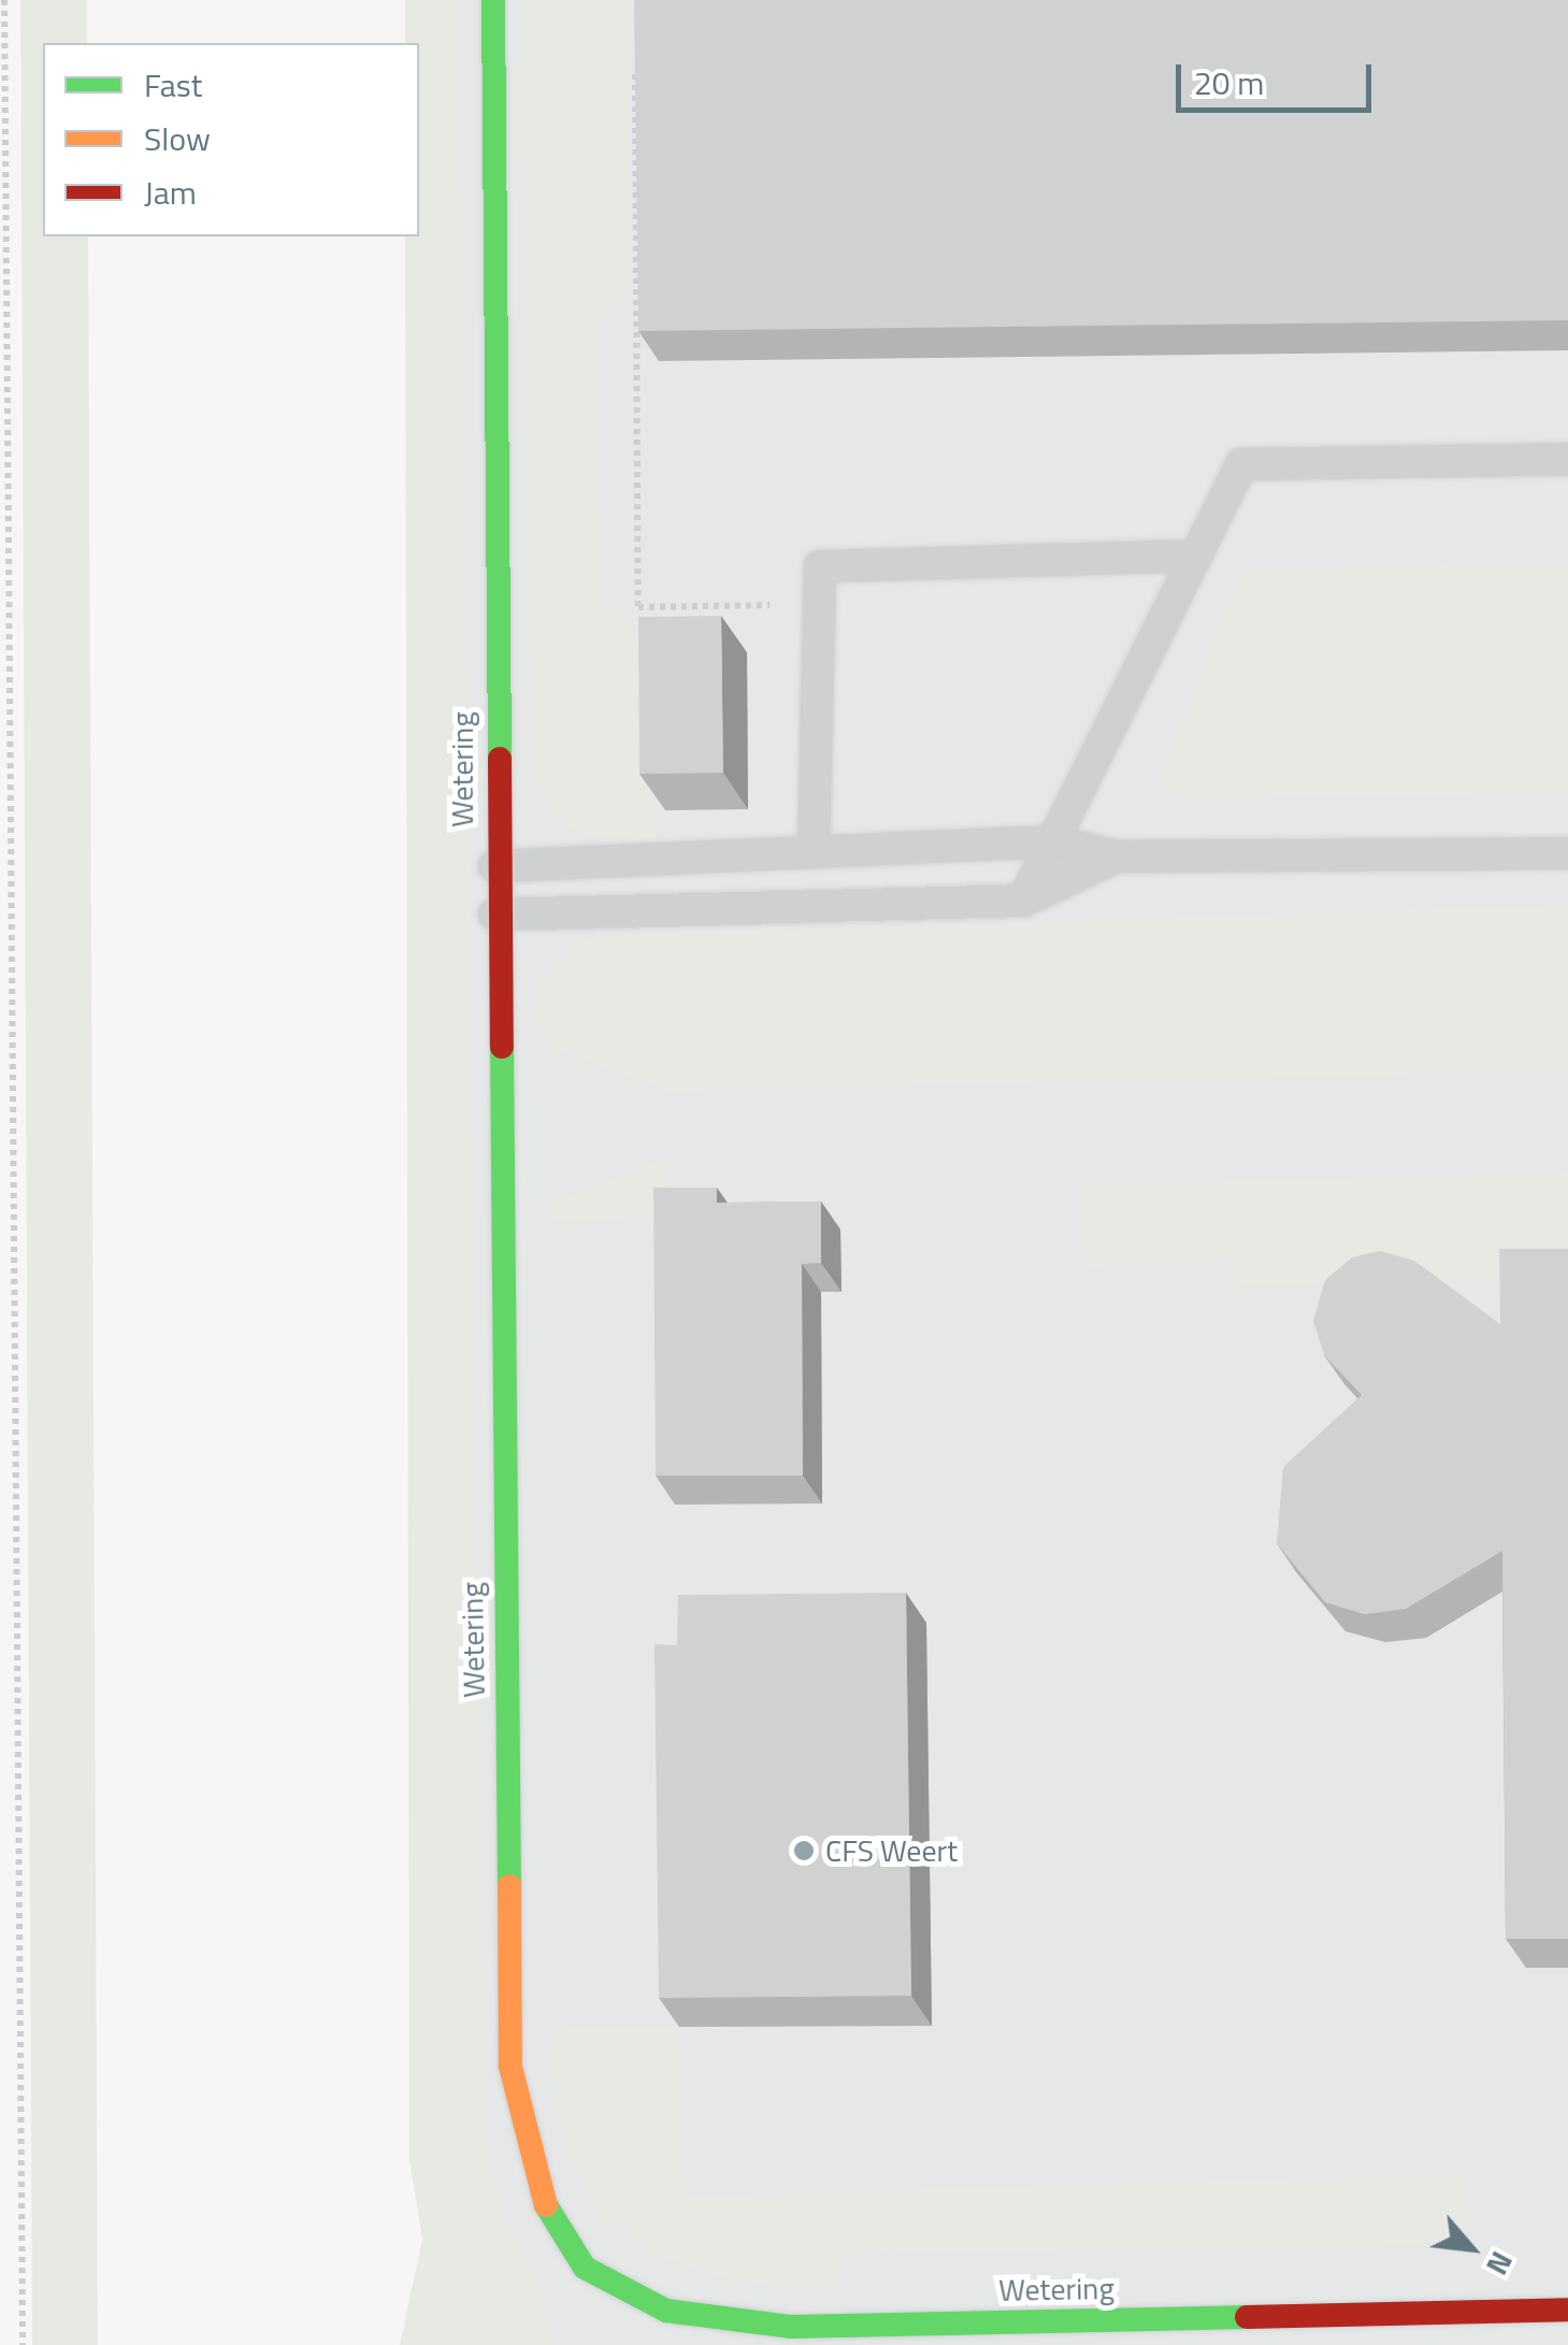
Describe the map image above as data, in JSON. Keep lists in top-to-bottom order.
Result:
{
  "streets": {
    "street": ["Wetering"]
  },
  "places": ["CFS Weert"],
  "legend": ["Fast", "Slow", "Jam"],
  "scale_bar": "20 m",
  "north": "bottom right"
}
